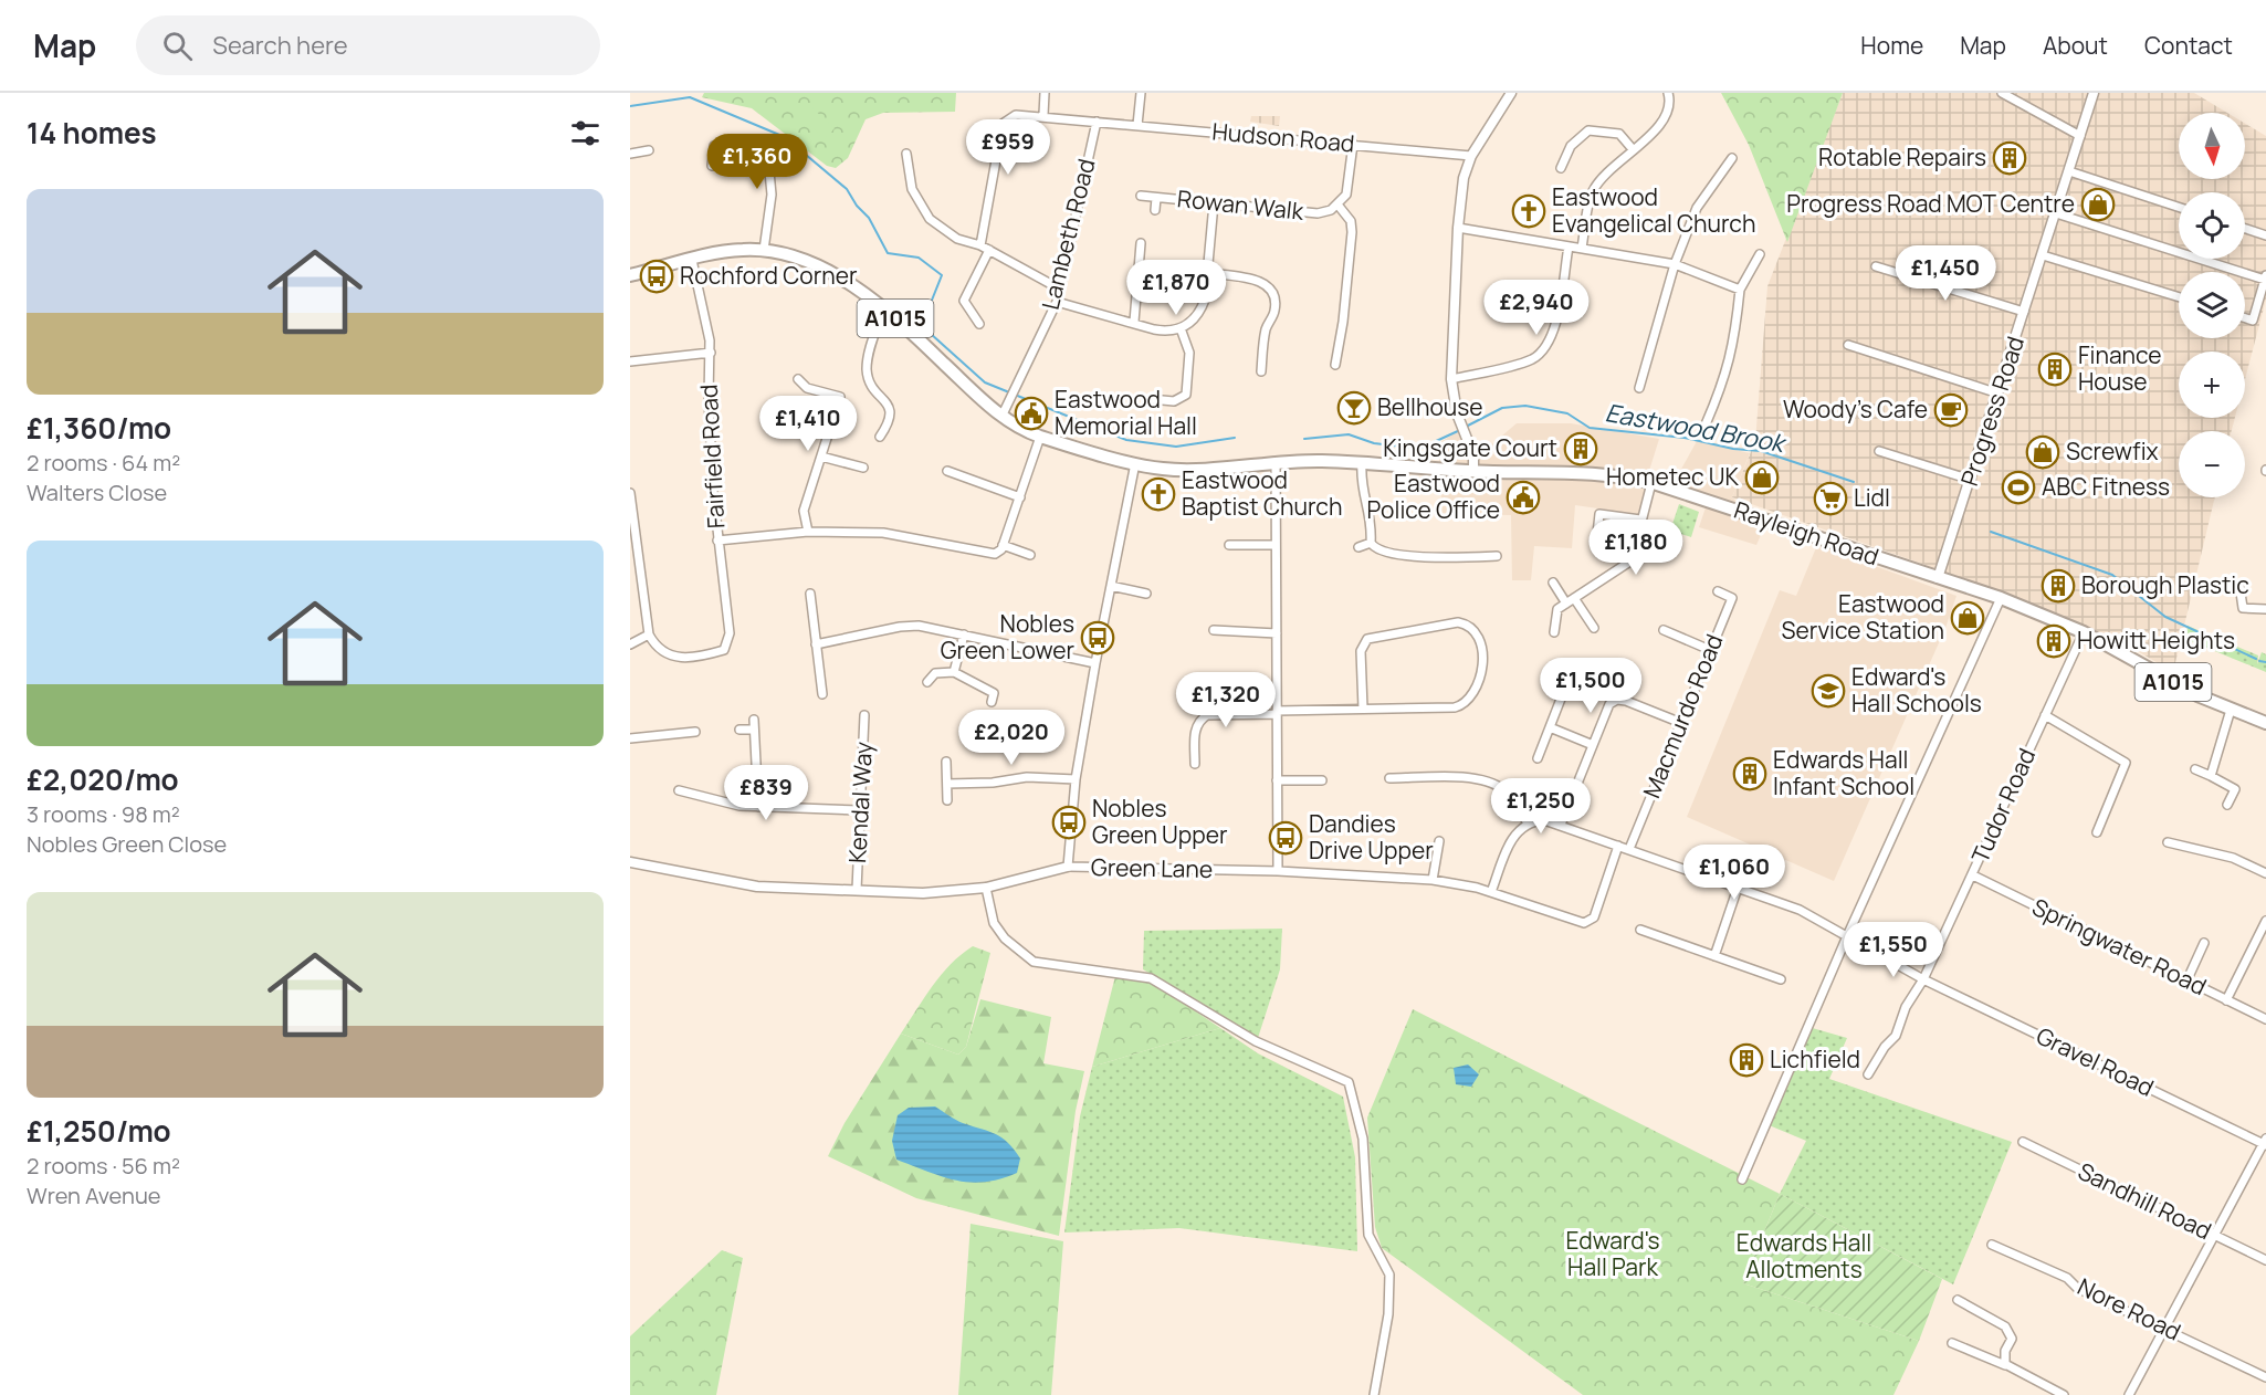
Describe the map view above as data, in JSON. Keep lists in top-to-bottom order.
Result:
{
  "streets": {
    "main road": ["A1015", "Rayleigh Road"],
    "street": [
      "Hudson Road",
      "Rowan Walk",
      "Lambeth Road",
      "Progress Road",
      "Fairfield Road",
      "Macmurdo Road",
      "Kendal Way",
      "Tudor Road",
      "Green Lane",
      "Springwater Road",
      "Gravel Road",
      "Sandhill Road",
      "Nore Road"
    ]
  },
  "crossings": [
    ["Hudson Road", "Rowan Walk"],
    ["Hudson Road", "Lambeth Road"],
    ["Lambeth Road", "Rayleigh Road"],
    ["Progress Road", "Rayleigh Road"],
    ["Fairfield Road", "Rayleigh Road"],
    ["Rayleigh Road", "Tudor Road"],
    ["Macmurdo Road", "Gravel Road"],
    ["Kendal Way", "Green Lane"],
    ["Tudor Road", "Springwater Road"],
    ["Tudor Road", "Gravel Road"],
    ["Green Lane", "Gravel Road"]
  ],
  "water": ["Eastwood Brook"],
  "parks": ["Edward's Hall Park", "Edwards Hall Allotments"],
  "places": {
    "building": [
      "Rotable Repairs",
      "Finance House",
      "Kingsgate Court",
      "Borough Plastic",
      "Howitt Heights",
      "Edwards Hall Infant School",
      "Lichfield"
    ],
    "shop": [
      "Progress Road MOT Centre",
      "Screwfix",
      "Hometec UK",
      "Eastwood Service Station"
    ],
    "church": ["Eastwood Evangelical Church", "Eastwood Baptist Church"],
    "bus stop": [
      "Rochford Corner",
      "Nobles Green Lower",
      "Nobles Green Upper",
      "Dandies Drive Upper"
    ],
    "bar": ["Bellhouse"],
    "cafe": ["Woody's Cafe"],
    "public building": ["Eastwood Memorial Hall", "Eastwood Police Office"],
    "sports": ["ABC Fitness"],
    "supermarket": ["Lidl"],
    "school or university": ["Edward's Hall Schools"]
  },
  "north": "bottom",
  "page": {
    "header": "Map",
    "search": "Search here",
    "nav": [
      "Home",
      "Map",
      "About",
      "Contact"
    ],
    "heading": "14 homes",
    "map_buttons": ["+", "−"],
    "price": [
      "£959",
      "£1,360",
      "£1,450",
      "£1,870",
      "£2,940",
      "£1,410",
      "£1,180",
      "£1,500",
      "£1,320",
      "£2,020",
      "£839",
      "£1,250",
      "£1,060",
      "£1,550"
    ],
    "list": [
      {
        "name": "£1,360/mo",
        "note": "2 rooms · 64 m² · Walters Close"
      },
      {
        "name": "£2,020/mo",
        "note": "3 rooms · 98 m² · Nobles Green Close"
      },
      {
        "name": "£1,250/mo",
        "note": "2 rooms · 56 m² · Wren Avenue"
      }
    ]
  }
}
